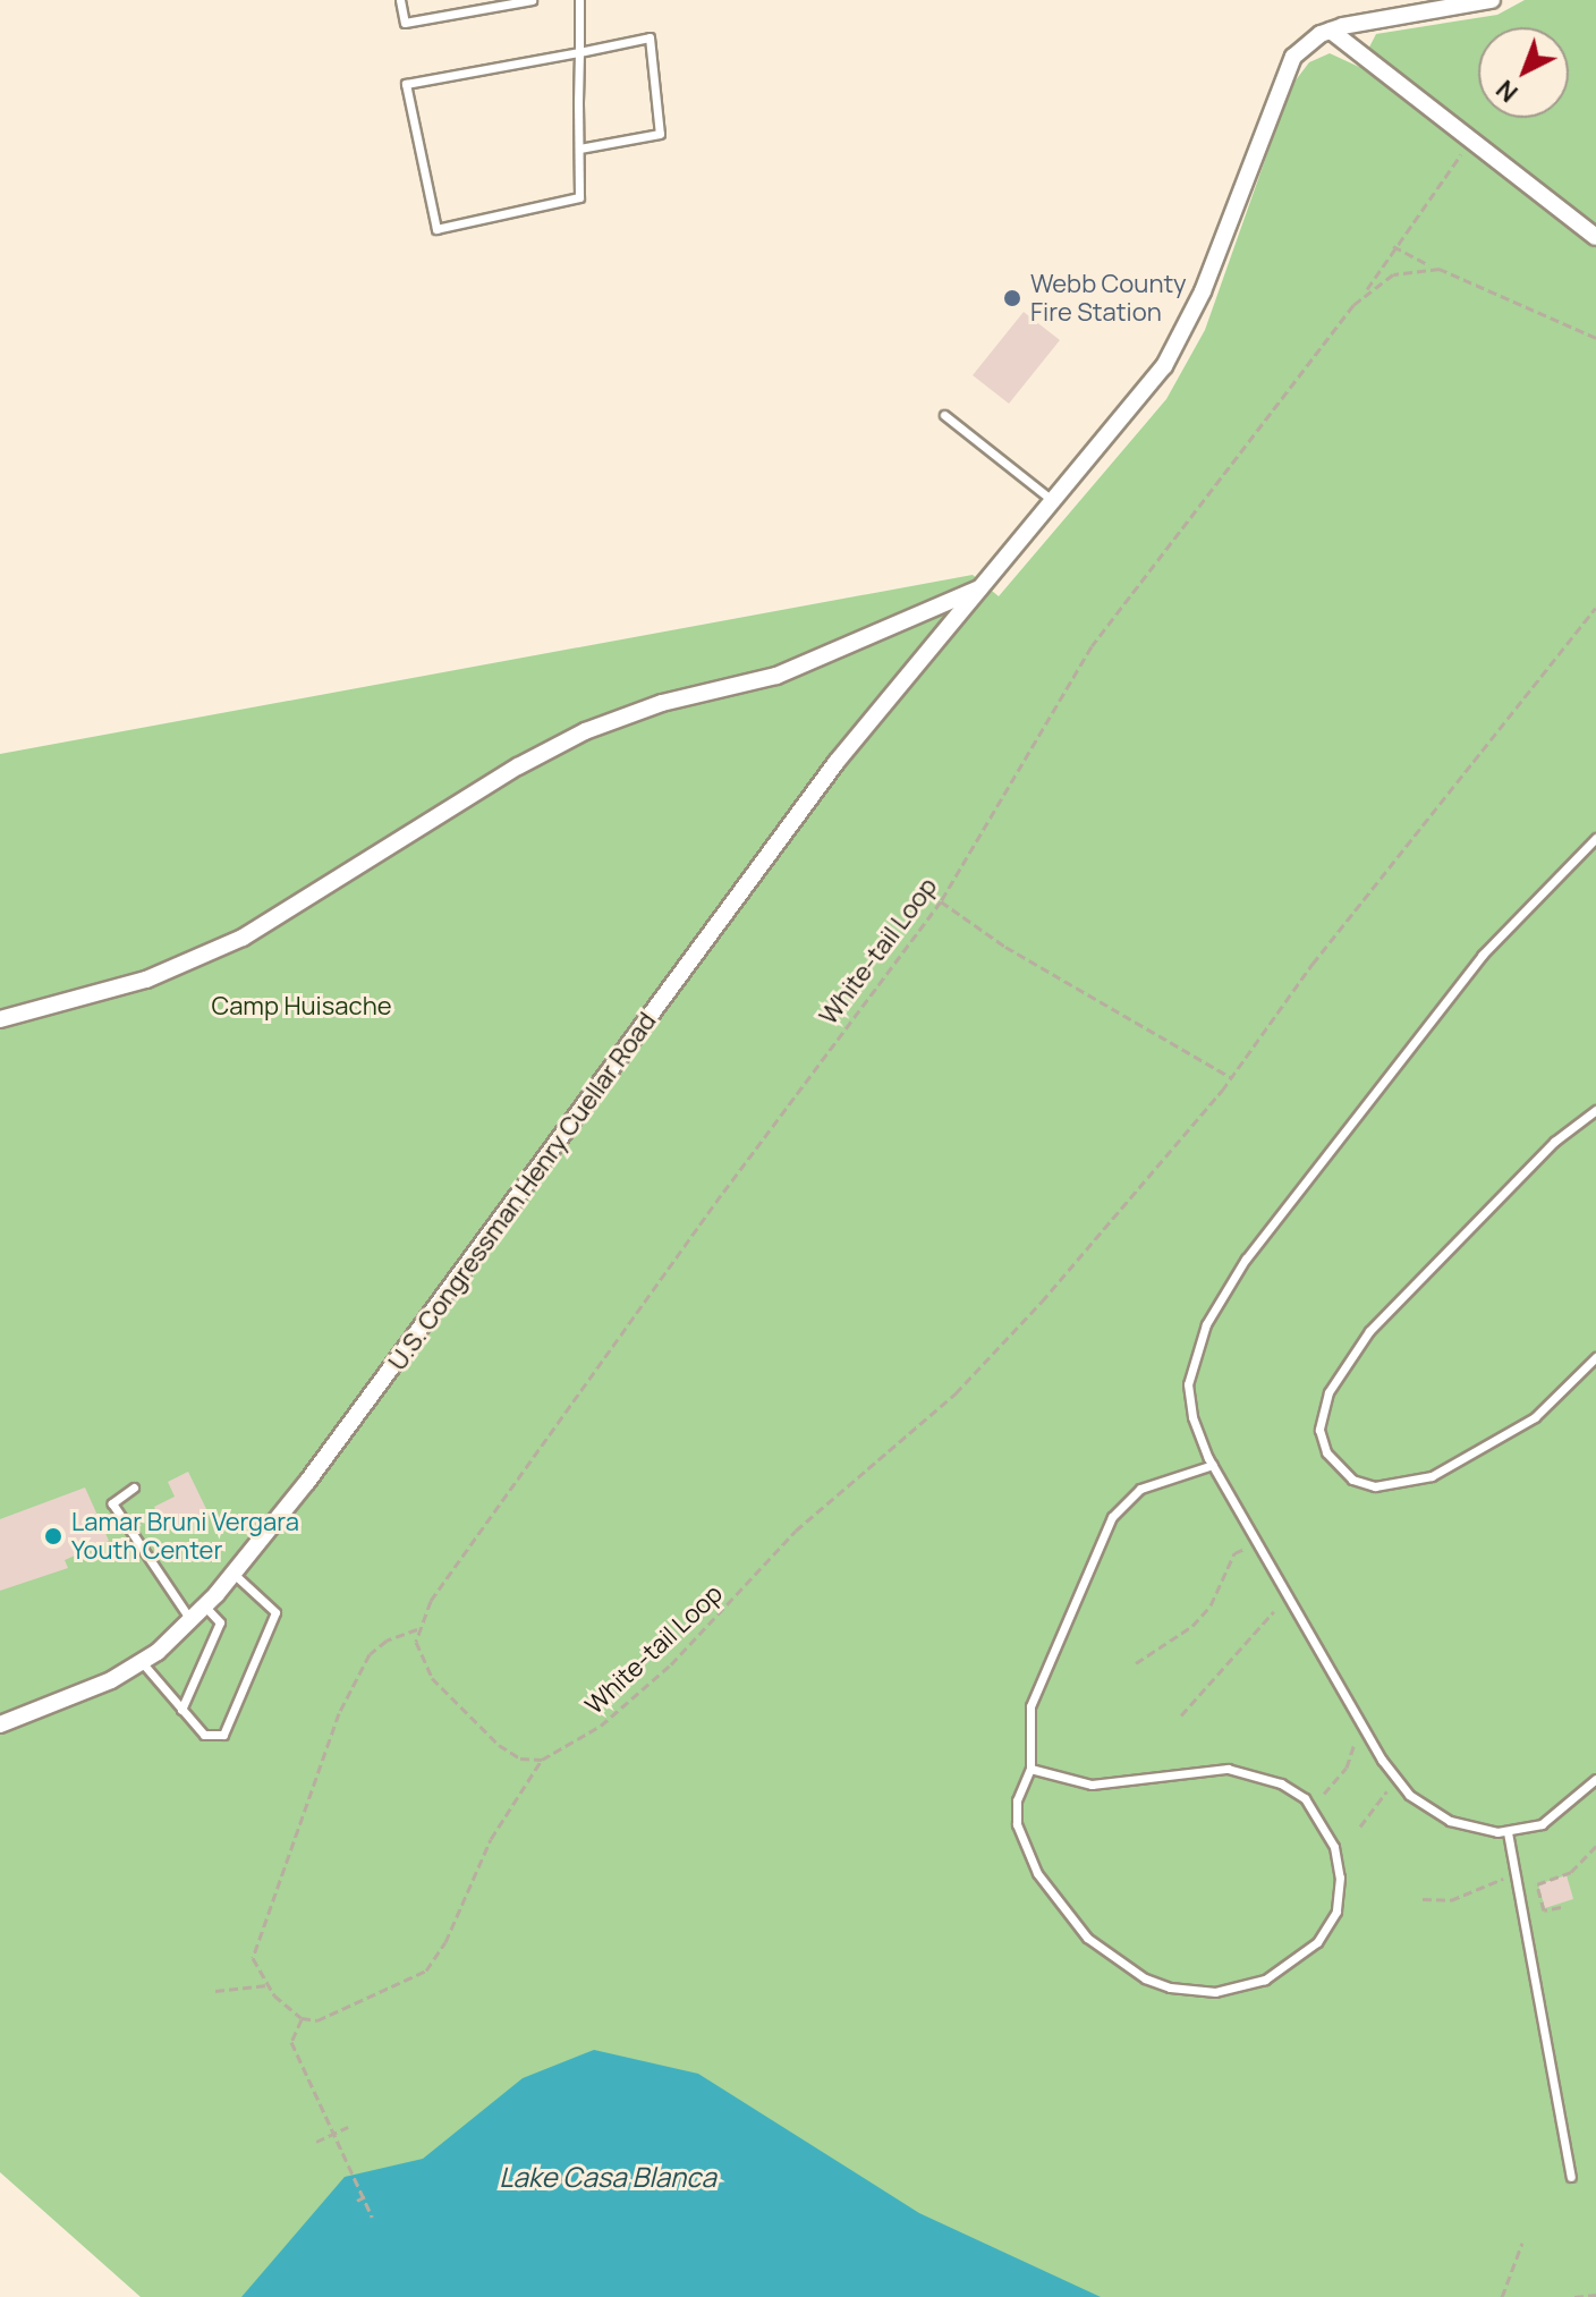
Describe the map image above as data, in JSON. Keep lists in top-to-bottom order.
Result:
{
  "streets": {
    "street": ["U.S. Congressman Henry Cuellar Road"],
    "path": ["White-tail Loop"]
  },
  "water": ["Lake Casa Blanca"],
  "parks": ["Camp Huisache"],
  "places": ["Webb County Fire Station", "Lamar Bruni Vergara Youth Center"],
  "north": "bottom left"
}
